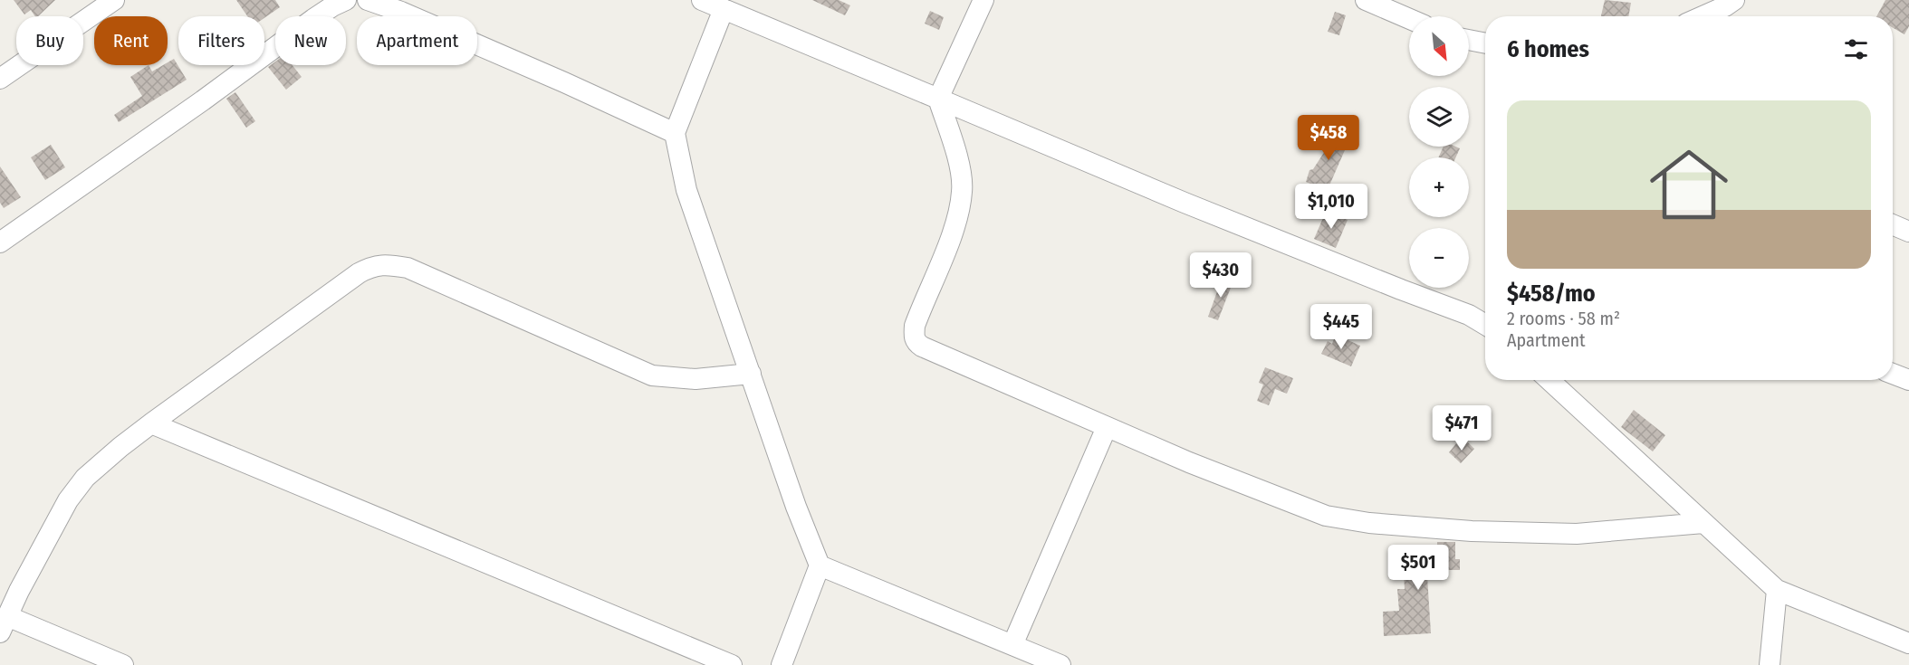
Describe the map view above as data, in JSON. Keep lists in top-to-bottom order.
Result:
{
  "north": "bottom right",
  "page": {
    "map_buttons": ["+", "−"],
    "chip": [
      "Buy",
      "Rent",
      "Filters",
      "New",
      "Apartment"
    ],
    "heading": "6 homes",
    "list": [
      {
        "name": "$458/mo",
        "note": "2 rooms · 58 m² · Apartment"
      }
    ],
    "price": [
      "$458",
      "$1,010",
      "$430",
      "$445",
      "$471",
      "$501"
    ]
  }
}
